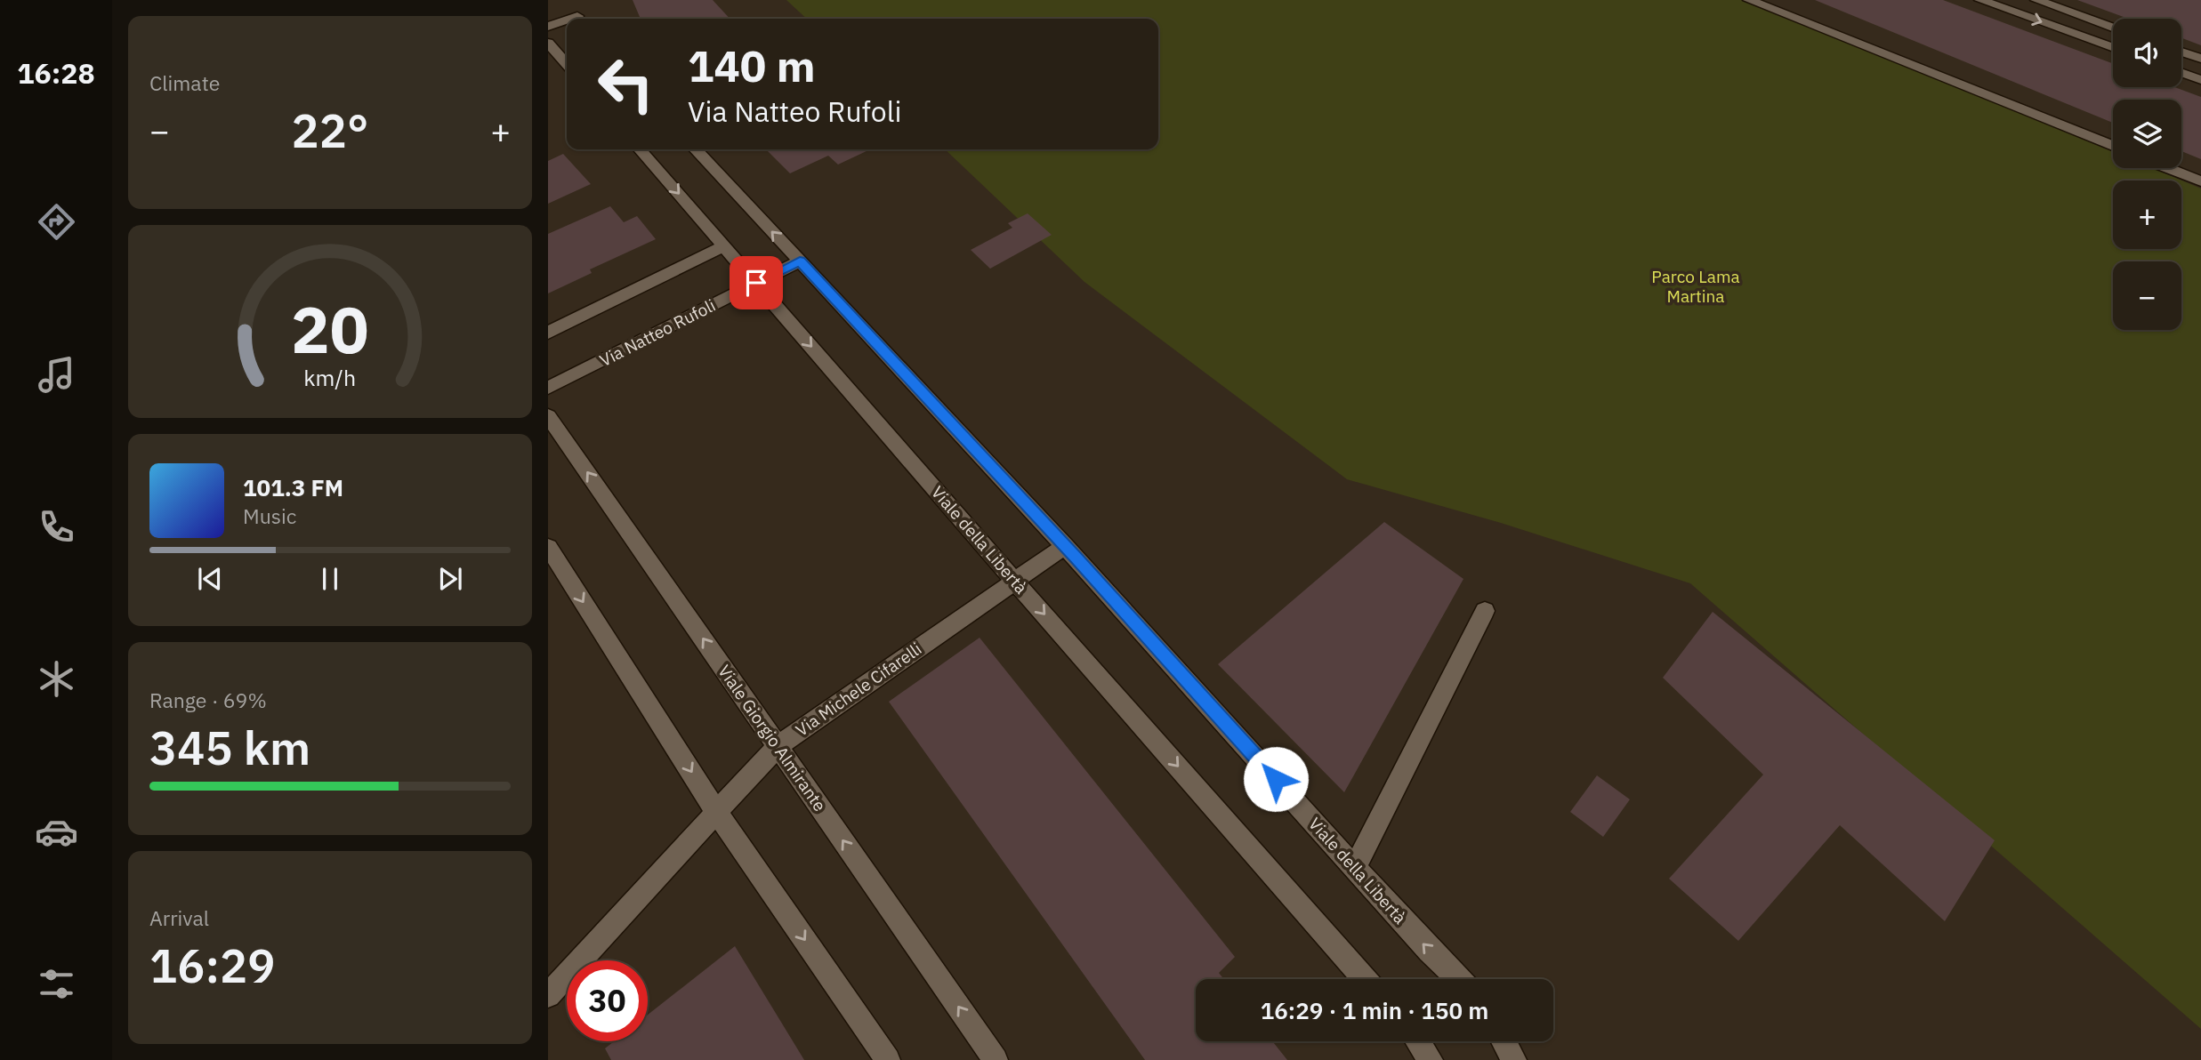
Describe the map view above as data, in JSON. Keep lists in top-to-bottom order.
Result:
{
  "streets": {
    "street": [
      "Via Natteo Rufoli",
      "Viale della Libertà",
      "Via Michele Cifarelli",
      "Viale Giorgio Almirante"
    ]
  },
  "crossings": [
    ["Via Natteo Rufoli", "Viale della Libertà"],
    ["Viale della Libertà", "Via Michele Cifarelli"],
    ["Via Michele Cifarelli", "Viale Giorgio Almirante"]
  ],
  "parks": ["Parco Lama Martina"],
  "page": {
    "tabs": "16:28",
    "tile": [
      "Climate",
      ["Range · 69%", "345 km"],
      ["Arrival", "16:29"]
    ],
    "map_buttons": ["+", "−"],
    "turn": ["140 m", "Via Natteo Rufoli"],
    "heat": ["−", "22°", "+"],
    "song": ["101.3 FM", "Music"],
    "limit": "30",
    "trip": "16:29 · 1 min · 150 m",
    "gauge": ["20", "km/h"]
  }
}
